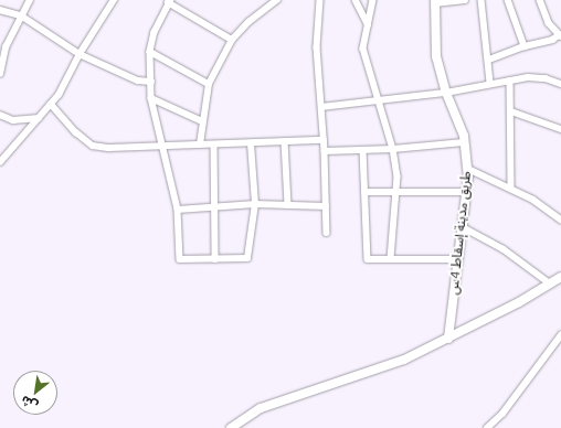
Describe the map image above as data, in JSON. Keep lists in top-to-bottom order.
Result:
{
  "streets": {
    "main road": ["طريق مدينة إسقاط 4س"]
  },
  "north": "bottom left"
}
